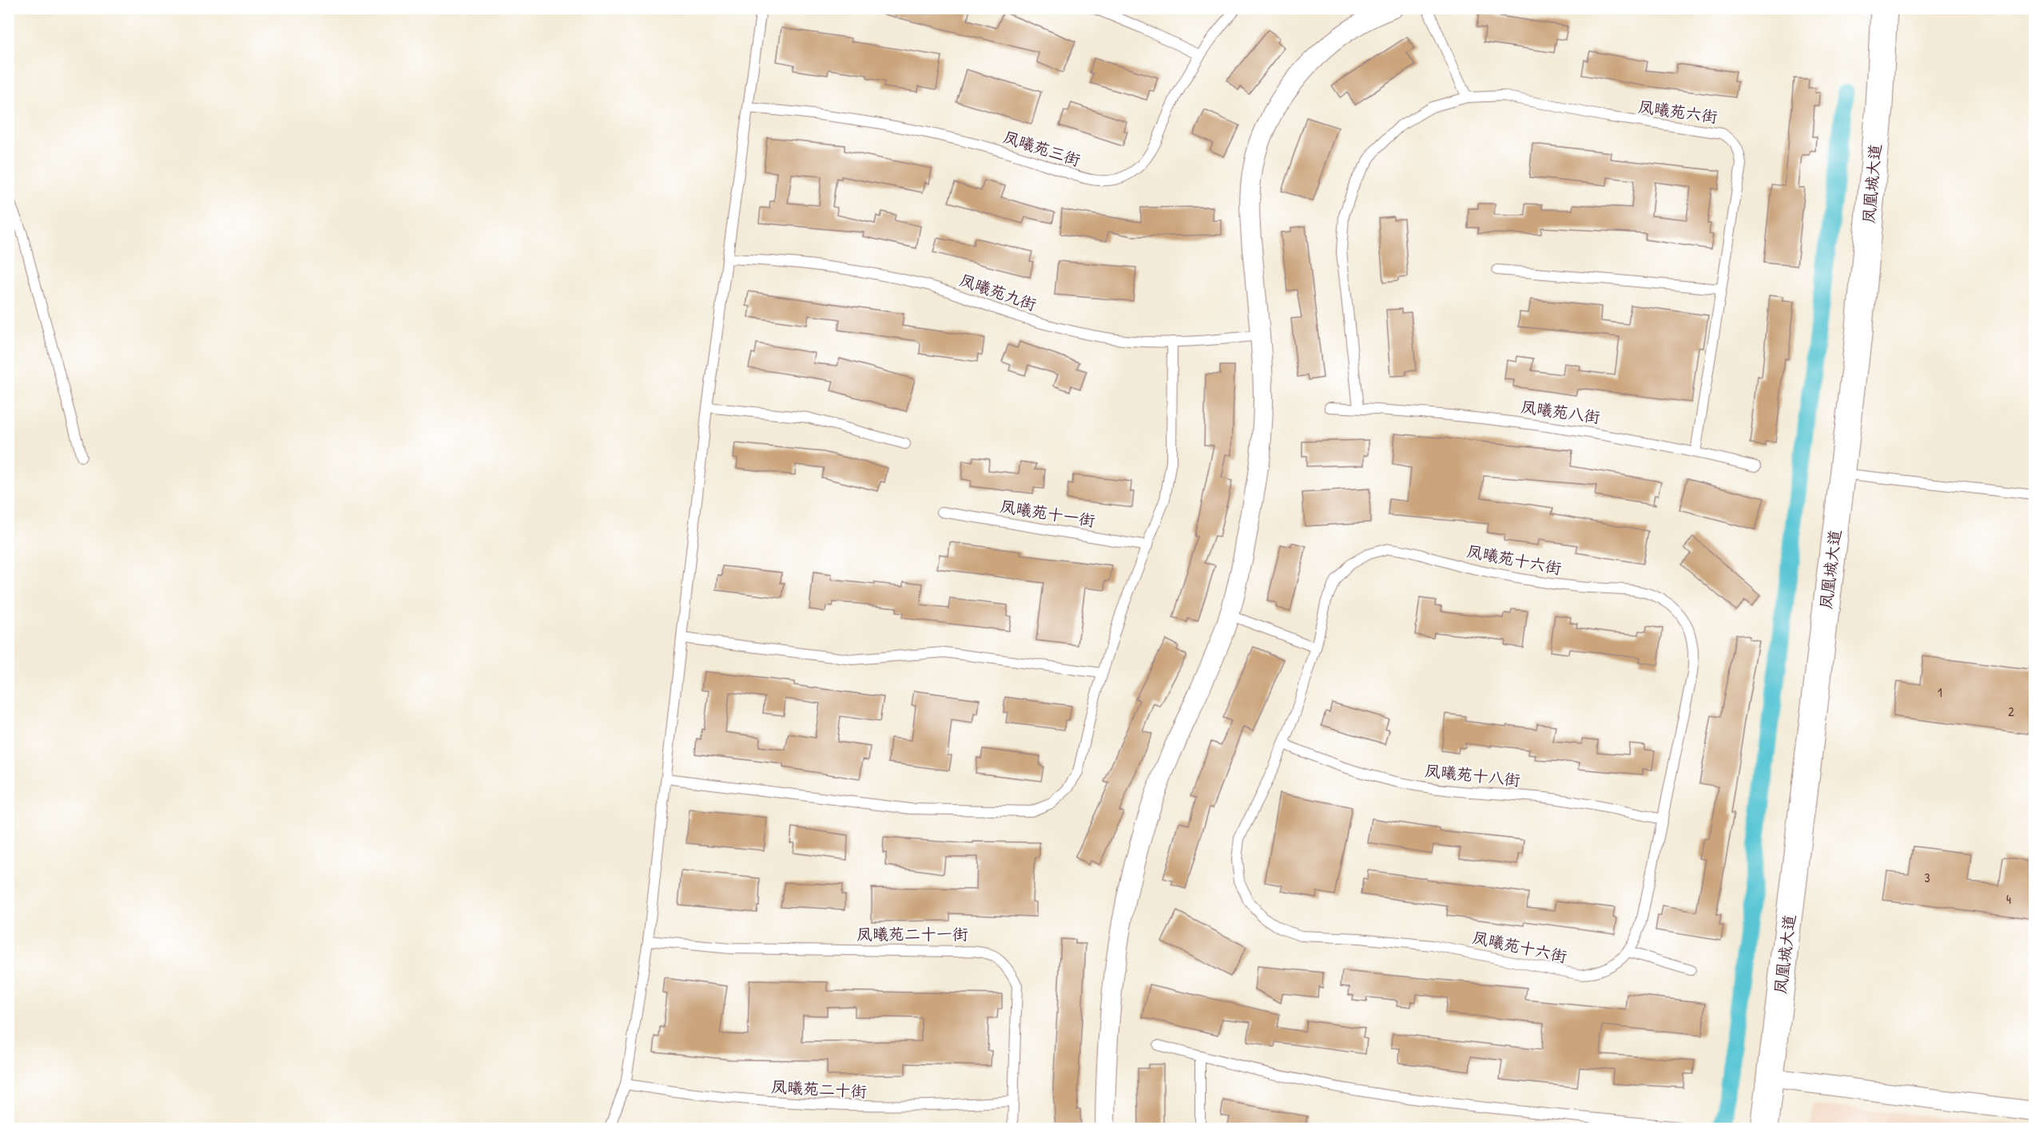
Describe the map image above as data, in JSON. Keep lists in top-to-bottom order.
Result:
{
  "streets": {
    "main road": ["凤凰城大道"],
    "lane": [
      "凤曦苑六街",
      "凤曦苑三街",
      "凤曦苑九街",
      "凤曦苑八街",
      "凤曦苑十一街",
      "凤曦苑十六街",
      "凤曦苑十八街",
      "凤曦苑二十一街",
      "凤曦苑二十街"
    ]
  },
  "crossings": [
    ["凤曦苑六街", "凤曦苑八街"],
    ["凤曦苑十六街", "凤曦苑十八街"],
    ["凤曦苑二十一街", "凤曦苑二十街"]
  ],
  "house_numbers": [
    "1",
    "2",
    "3",
    "4"
  ]
}
